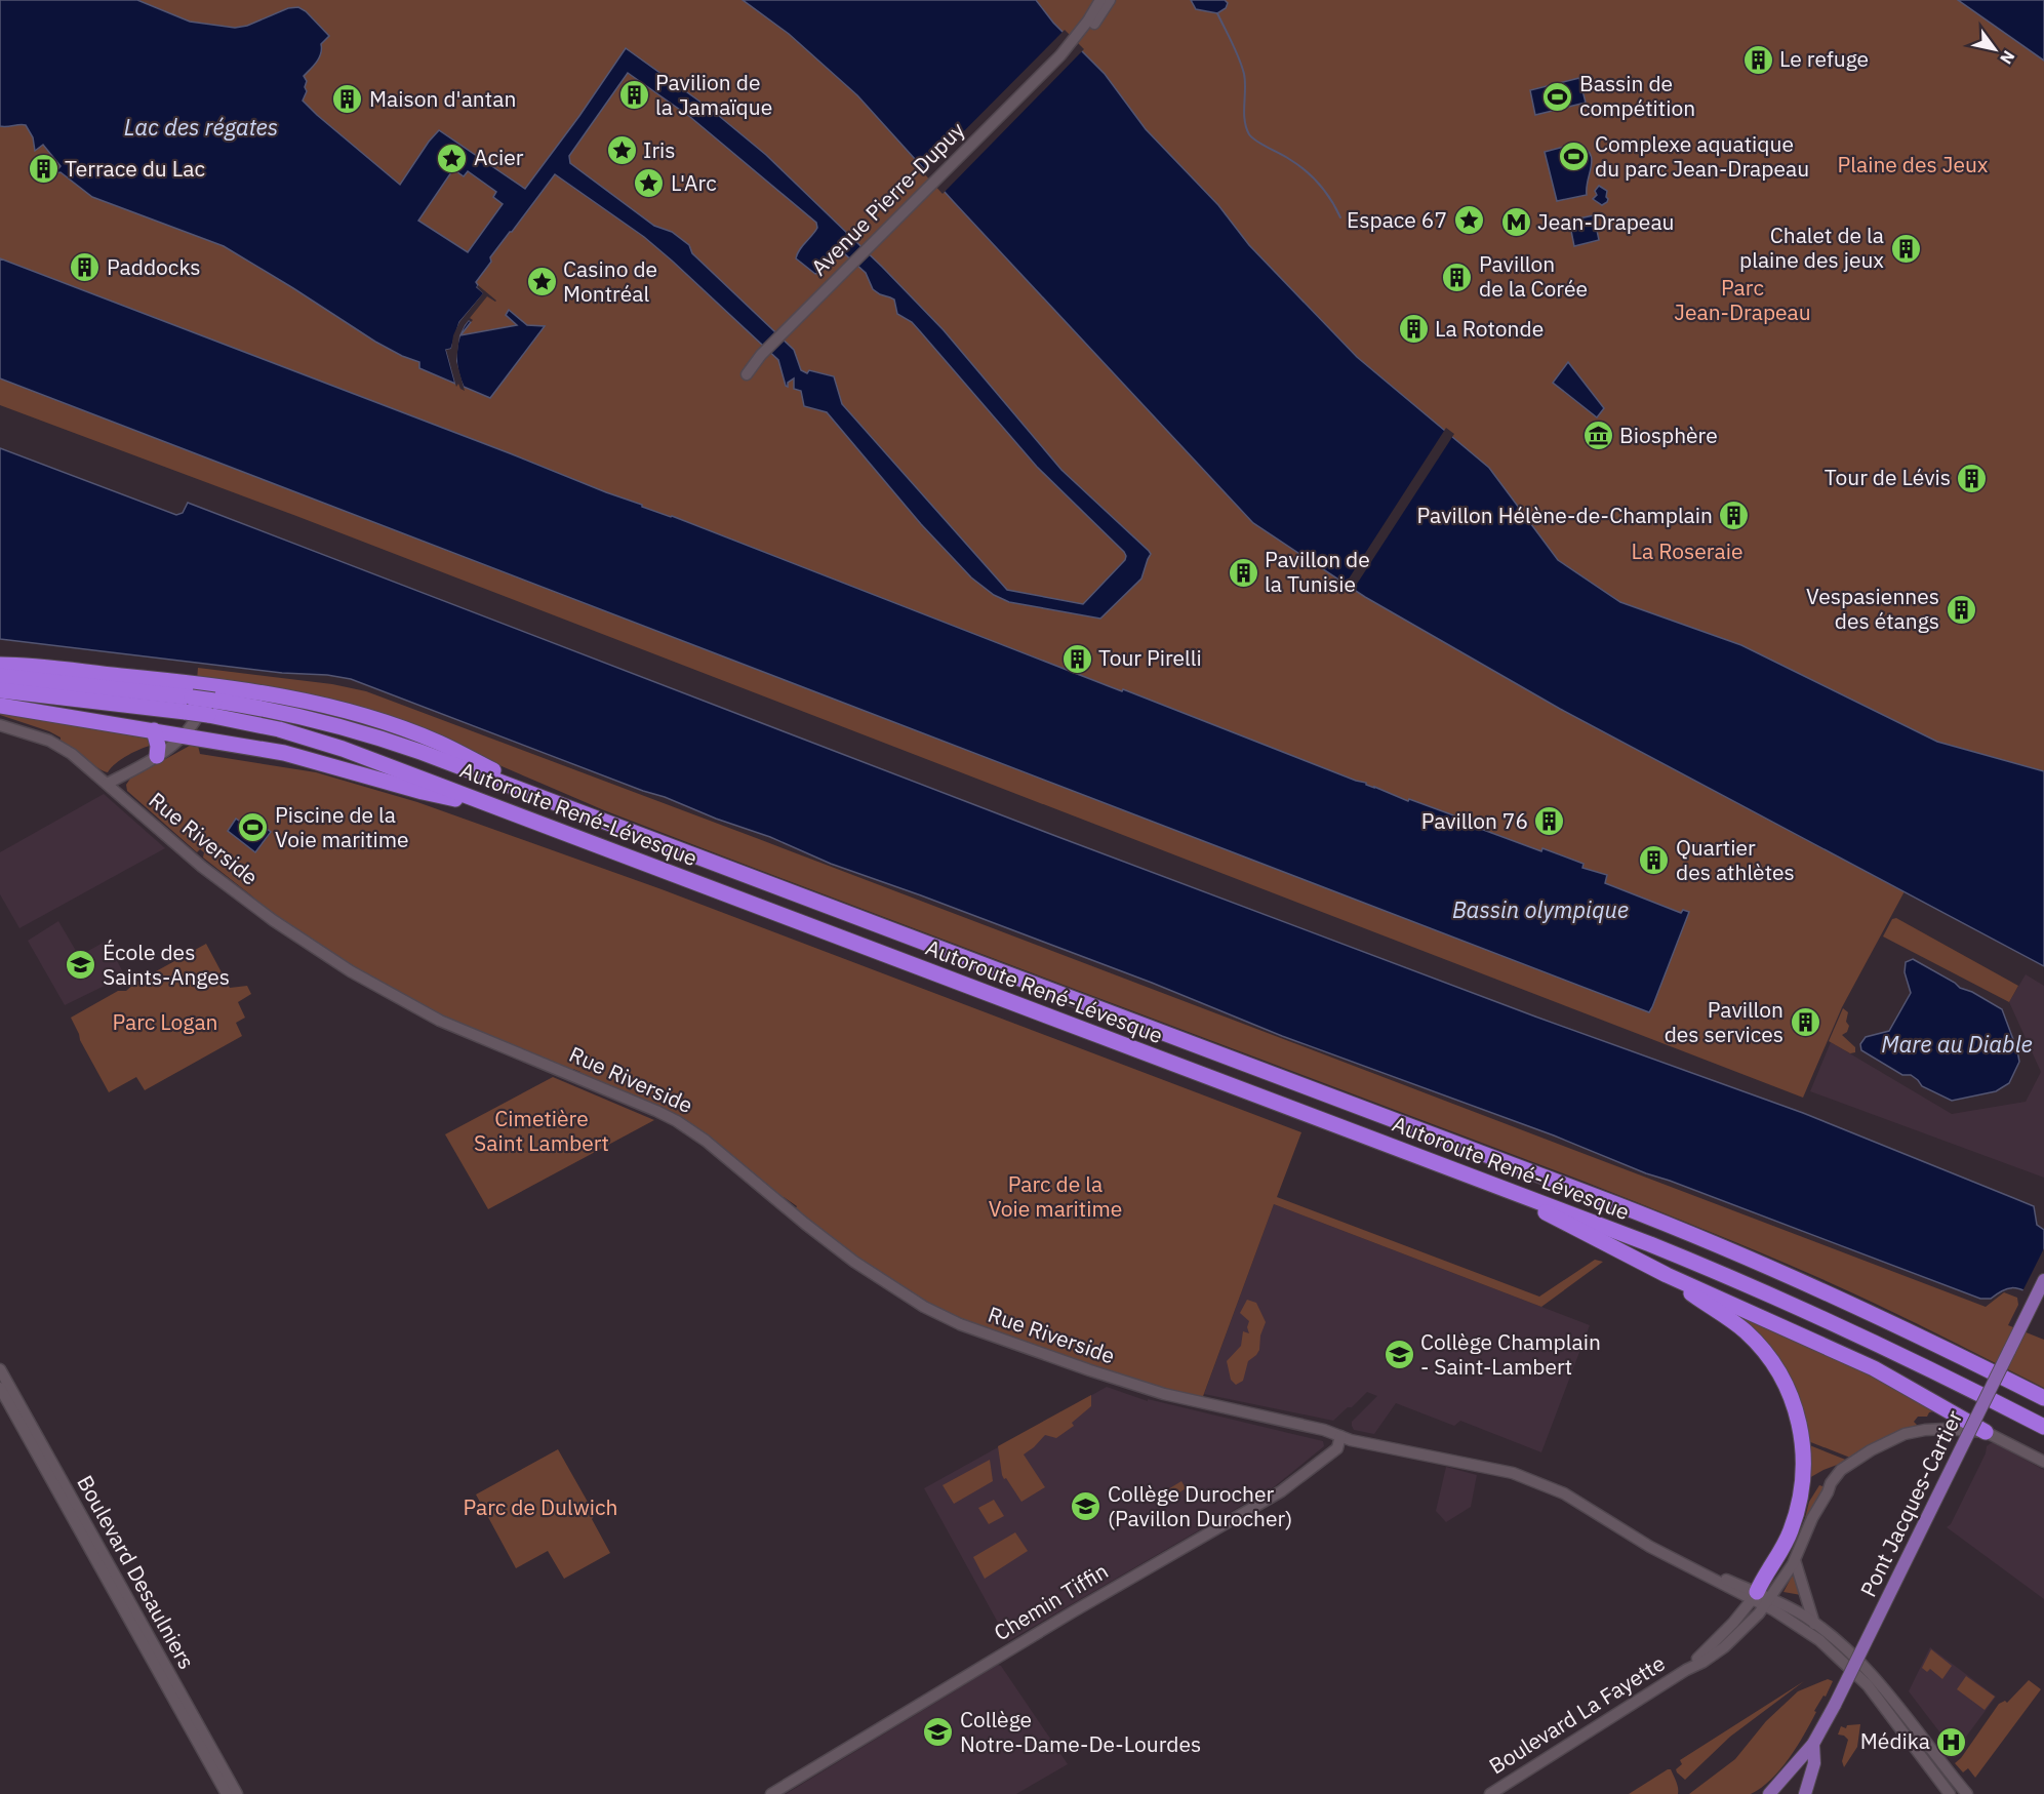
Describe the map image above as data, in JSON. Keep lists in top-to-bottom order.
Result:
{
  "streets": {
    "highway": ["Autoroute René-Lévesque"],
    "main road": ["Pont Jacques-Cartier"],
    "street": [
      "Avenue Pierre-Dupuy",
      "Rue Riverside",
      "Boulevard Desaulniers",
      "Chemin Tiffin",
      "Boulevard La Fayette"
    ]
  },
  "crossings": [
    ["Rue Riverside", "Chemin Tiffin"],
    ["Rue Riverside", "Boulevard La Fayette"]
  ],
  "water": ["Lac des régates", "Bassin olympique", "Mare au Diable"],
  "parks": [
    "Plaine des Jeux",
    "Parc Jean-Drapeau",
    "La Roseraie",
    "Parc Logan",
    "Cimetière Saint Lambert",
    "Parc de la Voie maritime",
    "Parc de Dulwich"
  ],
  "places": {
    "building": [
      "Le refuge",
      "Pavilion de la Jamaïque",
      "Maison d'antan",
      "Terrace du Lac",
      "Chalet de la plaine des jeux",
      "Paddocks",
      "Pavillon de la Corée",
      "La Rotonde",
      "Tour de Lévis",
      "Pavillon Hélène-de-Champlain",
      "Pavillon de la Tunisie",
      "Vespasiennes des étangs",
      "Tour Pirelli",
      "Pavillon 76",
      "Quartier des athlètes",
      "Pavillon des services"
    ],
    "sports": ["Bassin de compétition", "Complexe aquatique du parc Jean-Drapeau", "Piscine de la Voie maritime"],
    "place": [
      "Iris",
      "Acier",
      "L'Arc",
      "Espace 67",
      "Casino de Montréal"
    ],
    "metro station": ["Jean-Drapeau"],
    "museum": ["Biosphère"],
    "school or university": [
      "École des Saints-Anges",
      "Collège Champlain - Saint-Lambert",
      "Collège Durocher (Pavillon Durocher)",
      "Collège Notre-Dame-De-Lourdes"
    ],
    "hospital": ["Médika"]
  },
  "north": "bottom right"
}
